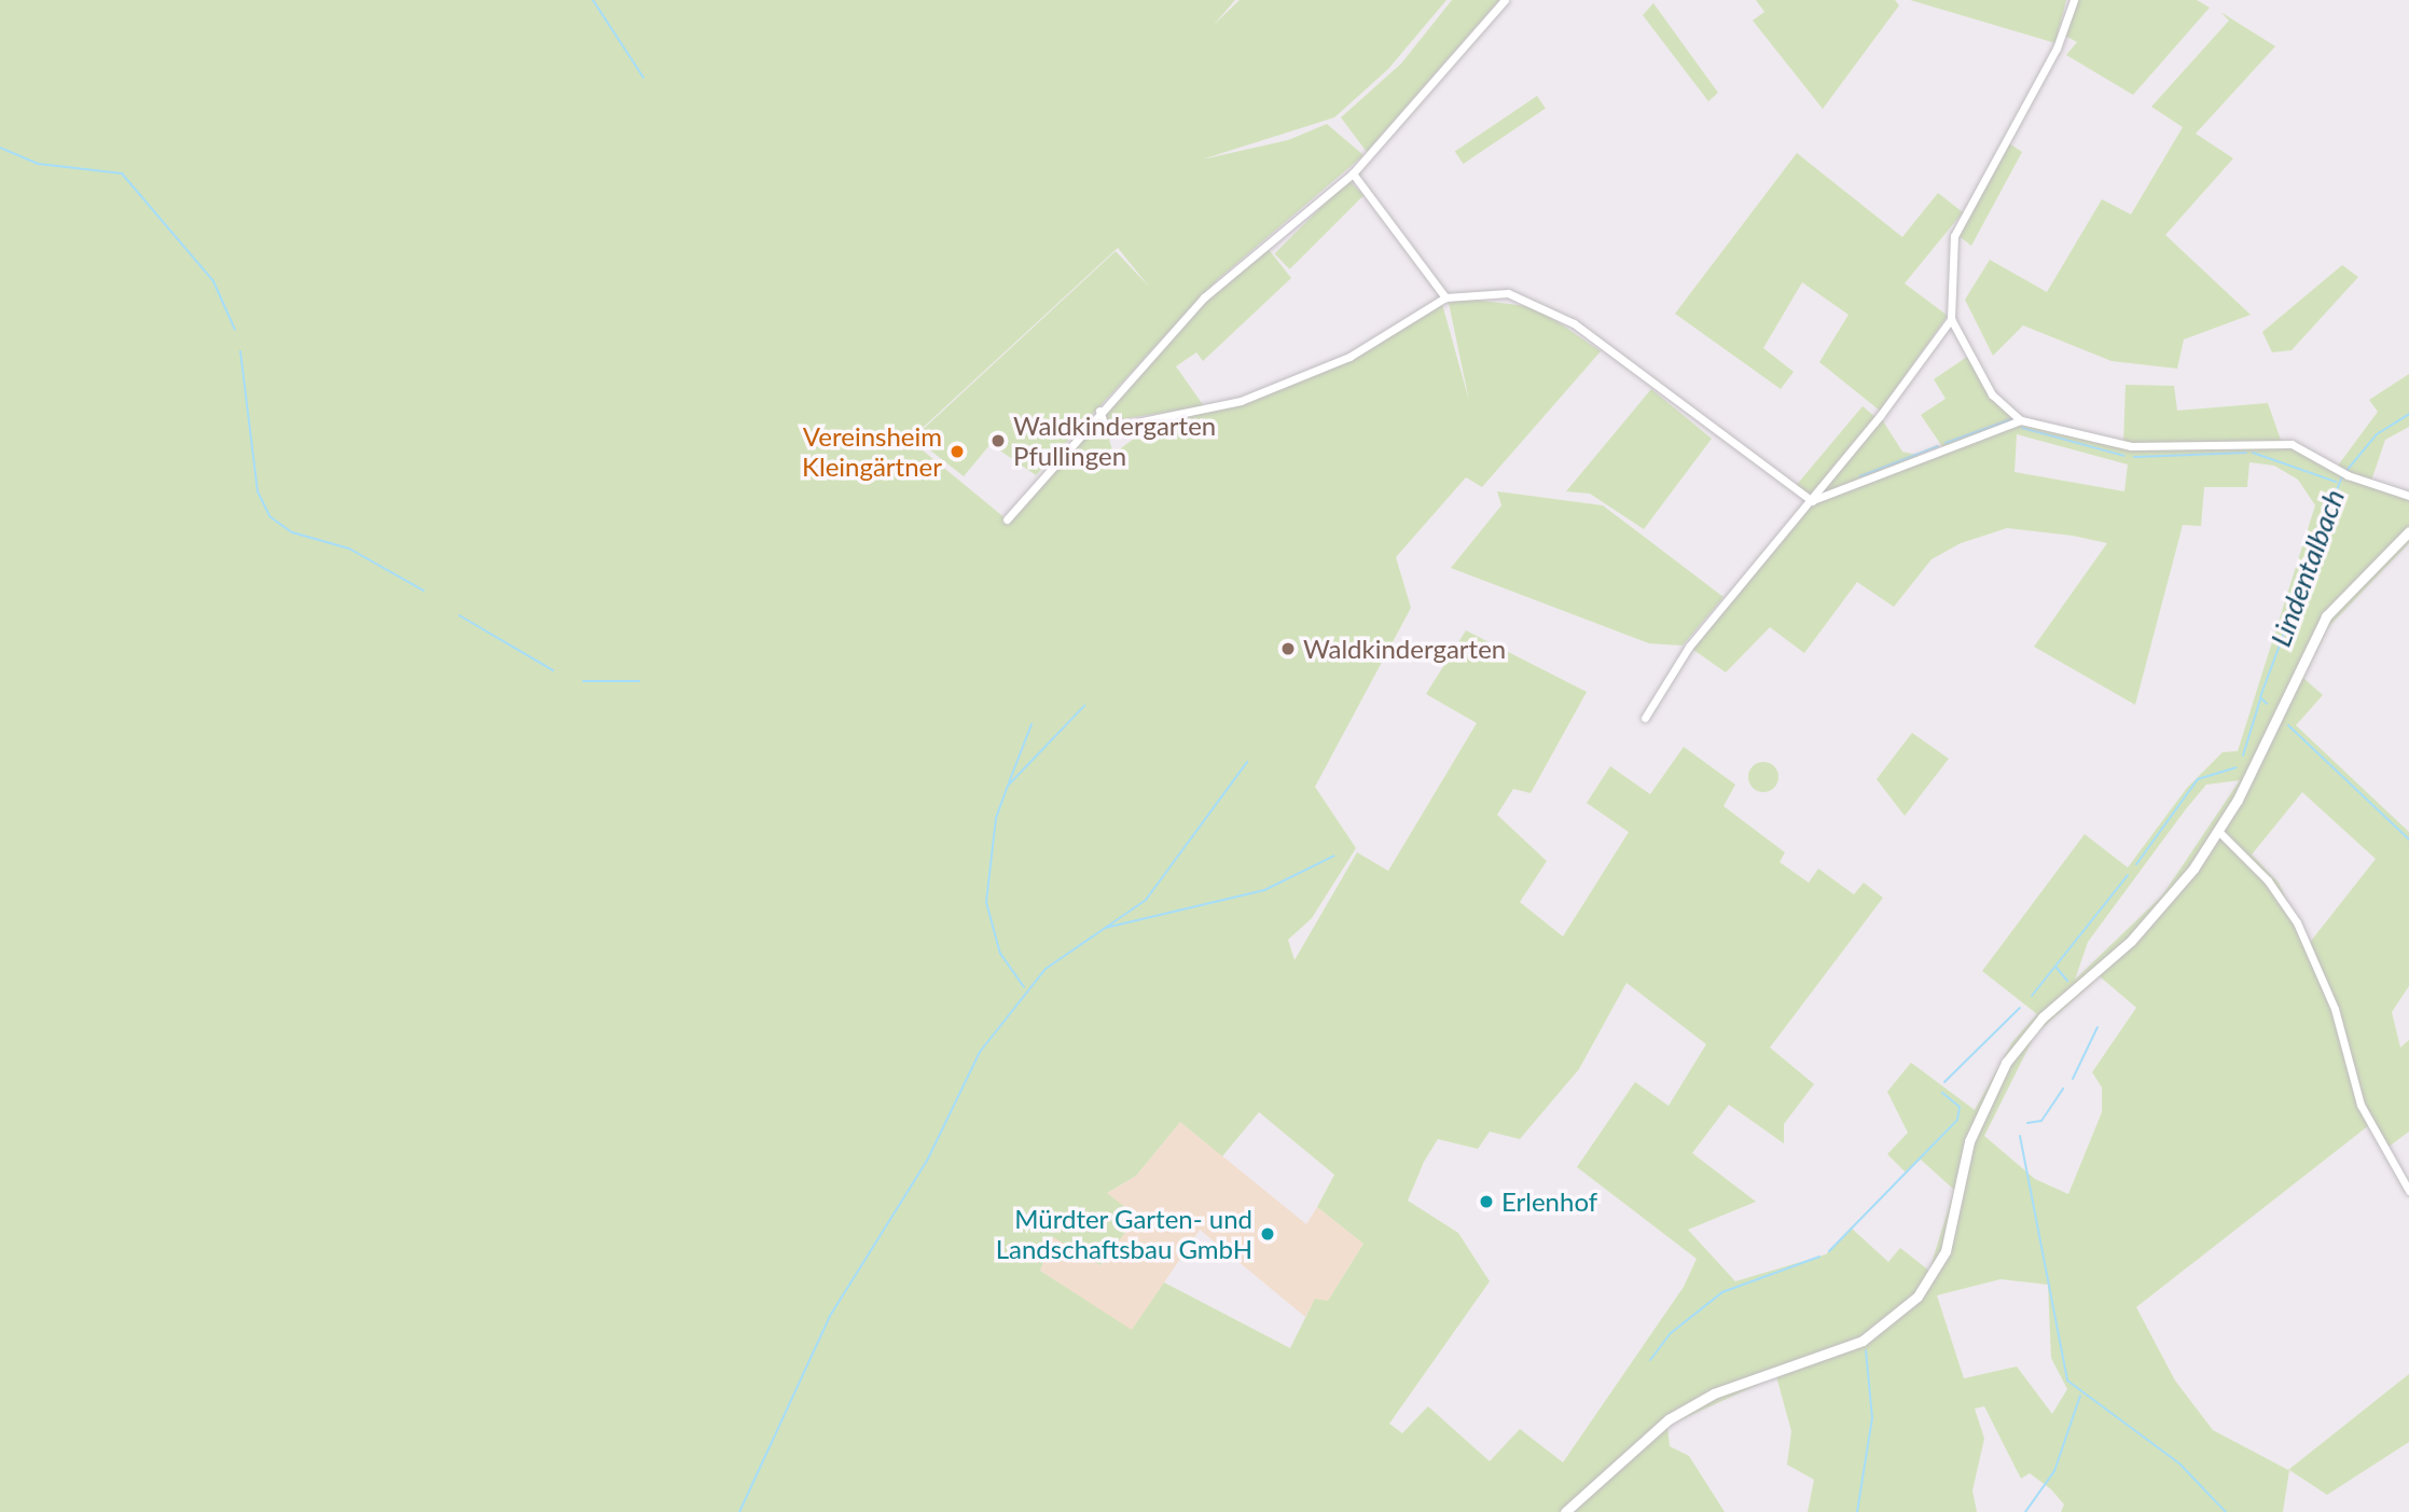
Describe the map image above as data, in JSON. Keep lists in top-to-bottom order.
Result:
{
  "water": ["Lindentalbach"],
  "places": [
    "Waldkindergarten Pfullingen",
    "Vereinsheim Kleingärtner",
    "Waldkindergarten",
    "Erlenhof",
    "Mürdter Garten- und Landschaftsbau GmbH"
  ]
}
